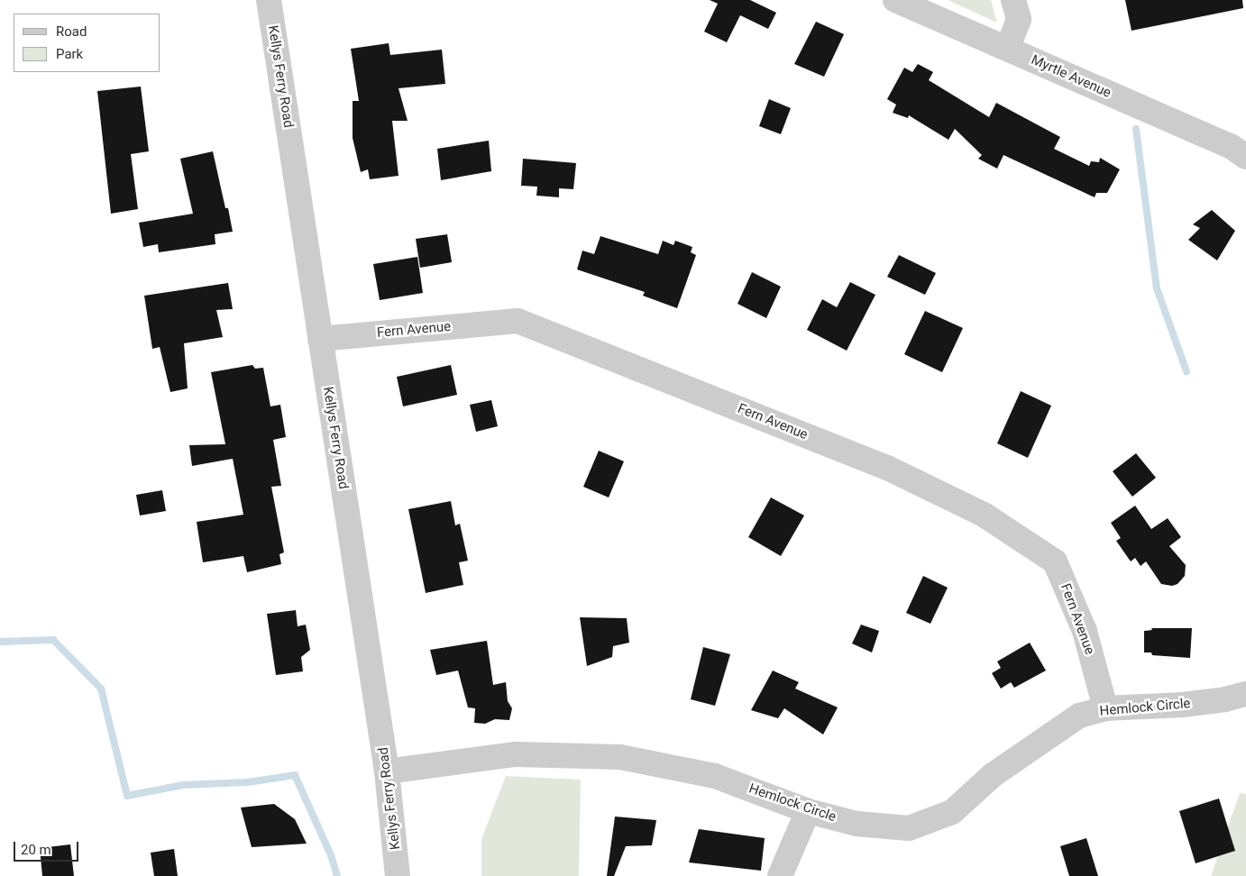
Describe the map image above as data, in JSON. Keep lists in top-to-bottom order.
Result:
{
  "streets": {
    "street": [
      "Kellys Ferry Road",
      "Myrtle Avenue",
      "Fern Avenue",
      "Hemlock Circle"
    ]
  },
  "crossings": [
    ["Kellys Ferry Road", "Fern Avenue"],
    ["Kellys Ferry Road", "Hemlock Circle"],
    ["Fern Avenue", "Hemlock Circle"]
  ],
  "legend": ["Road", "Park"],
  "scale_bar": "20 m"
}
